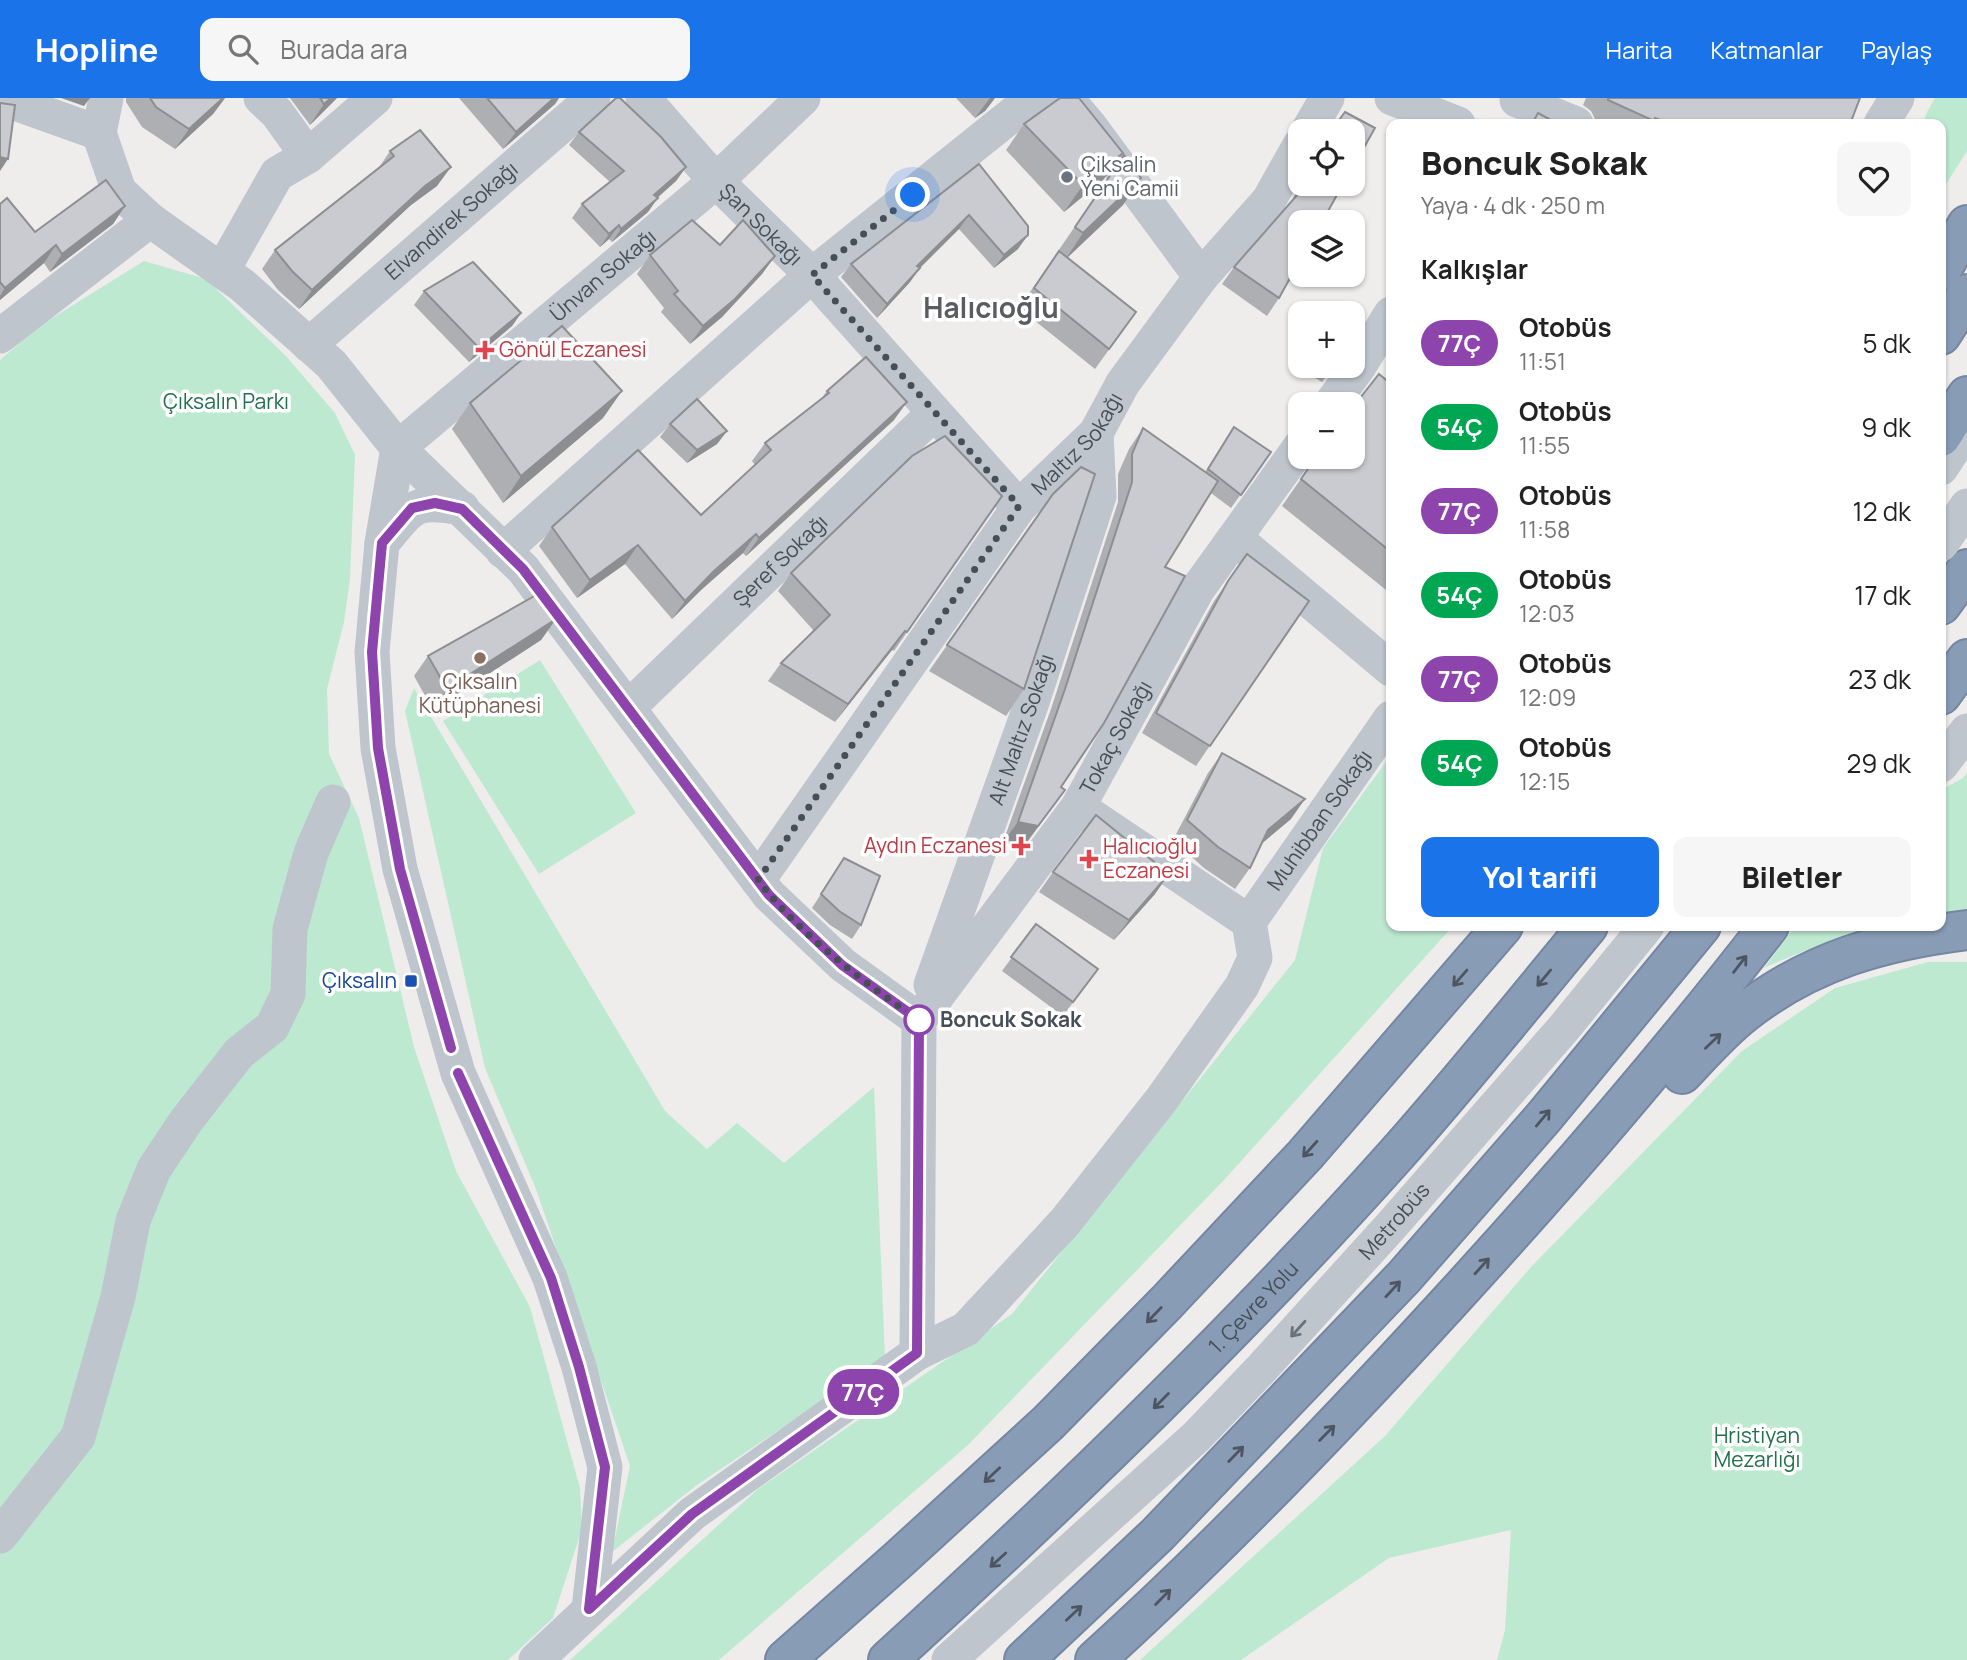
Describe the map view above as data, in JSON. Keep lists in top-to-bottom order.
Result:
{
  "streets": {
    "highway": ["1. Çevre Yolu"],
    "street": [
      "Elvandirek Sokağı",
      "Şan Sokağı",
      "Ünvan Sokağı",
      "Maltız Sokağı",
      "Şeref Sokağı",
      "Alt Maltız Sokağı",
      "Tokaç Sokağı",
      "Muhibban Sokağı",
      "Metrobüs"
    ]
  },
  "crossings": [
    ["Şan Sokağı", "Ünvan Sokağı"],
    ["Şan Sokağı", "Maltız Sokağı"],
    ["Şan Sokağı", "Şeref Sokağı"],
    ["Maltız Sokağı", "Alt Maltız Sokağı"],
    ["Alt Maltız Sokağı", "Tokaç Sokağı"]
  ],
  "districts": ["Halıcıoğlu"],
  "parks": ["Çıksalın Parkı", "Hristiyan Mezarlığı"],
  "places": {
    "other": ["Çiksalin Yeni Camii", "Çıksalın Kütüphanesi", "Boncuk Sokak"],
    "health": ["Gönül Eczanesi", "Aydın Eczanesi", "Halıcıoğlu Eczanesi"],
    "transit": ["Çıksalın"]
  },
  "lines": ["bus line 77Ç"],
  "page": {
    "header": "Hopline",
    "search": "Burada ara",
    "nav": ["Harita", "Katmanlar", "Paylaş"],
    "on_map": "77Ç",
    "map_buttons": ["+", "−"],
    "heading": [
      ["Boncuk Sokak", "Yaya · 4 dk · 250 m"],
      "Kalkışlar"
    ],
    "list": [
      {
        "mark": "77Ç",
        "name": "Otobüs",
        "note": "11:51",
        "value": "5 dk"
      },
      {
        "mark": "54Ç",
        "name": "Otobüs",
        "note": "11:55",
        "value": "9 dk"
      },
      {
        "mark": "77Ç",
        "name": "Otobüs",
        "note": "11:58",
        "value": "12 dk"
      },
      {
        "mark": "54Ç",
        "name": "Otobüs",
        "note": "12:03",
        "value": "17 dk"
      },
      {
        "mark": "77Ç",
        "name": "Otobüs",
        "note": "12:09",
        "value": "23 dk"
      },
      {
        "mark": "54Ç",
        "name": "Otobüs",
        "note": "12:15",
        "value": "29 dk"
      }
    ],
    "buttons": ["Yol tarifi", "Biletler"]
  }
}
